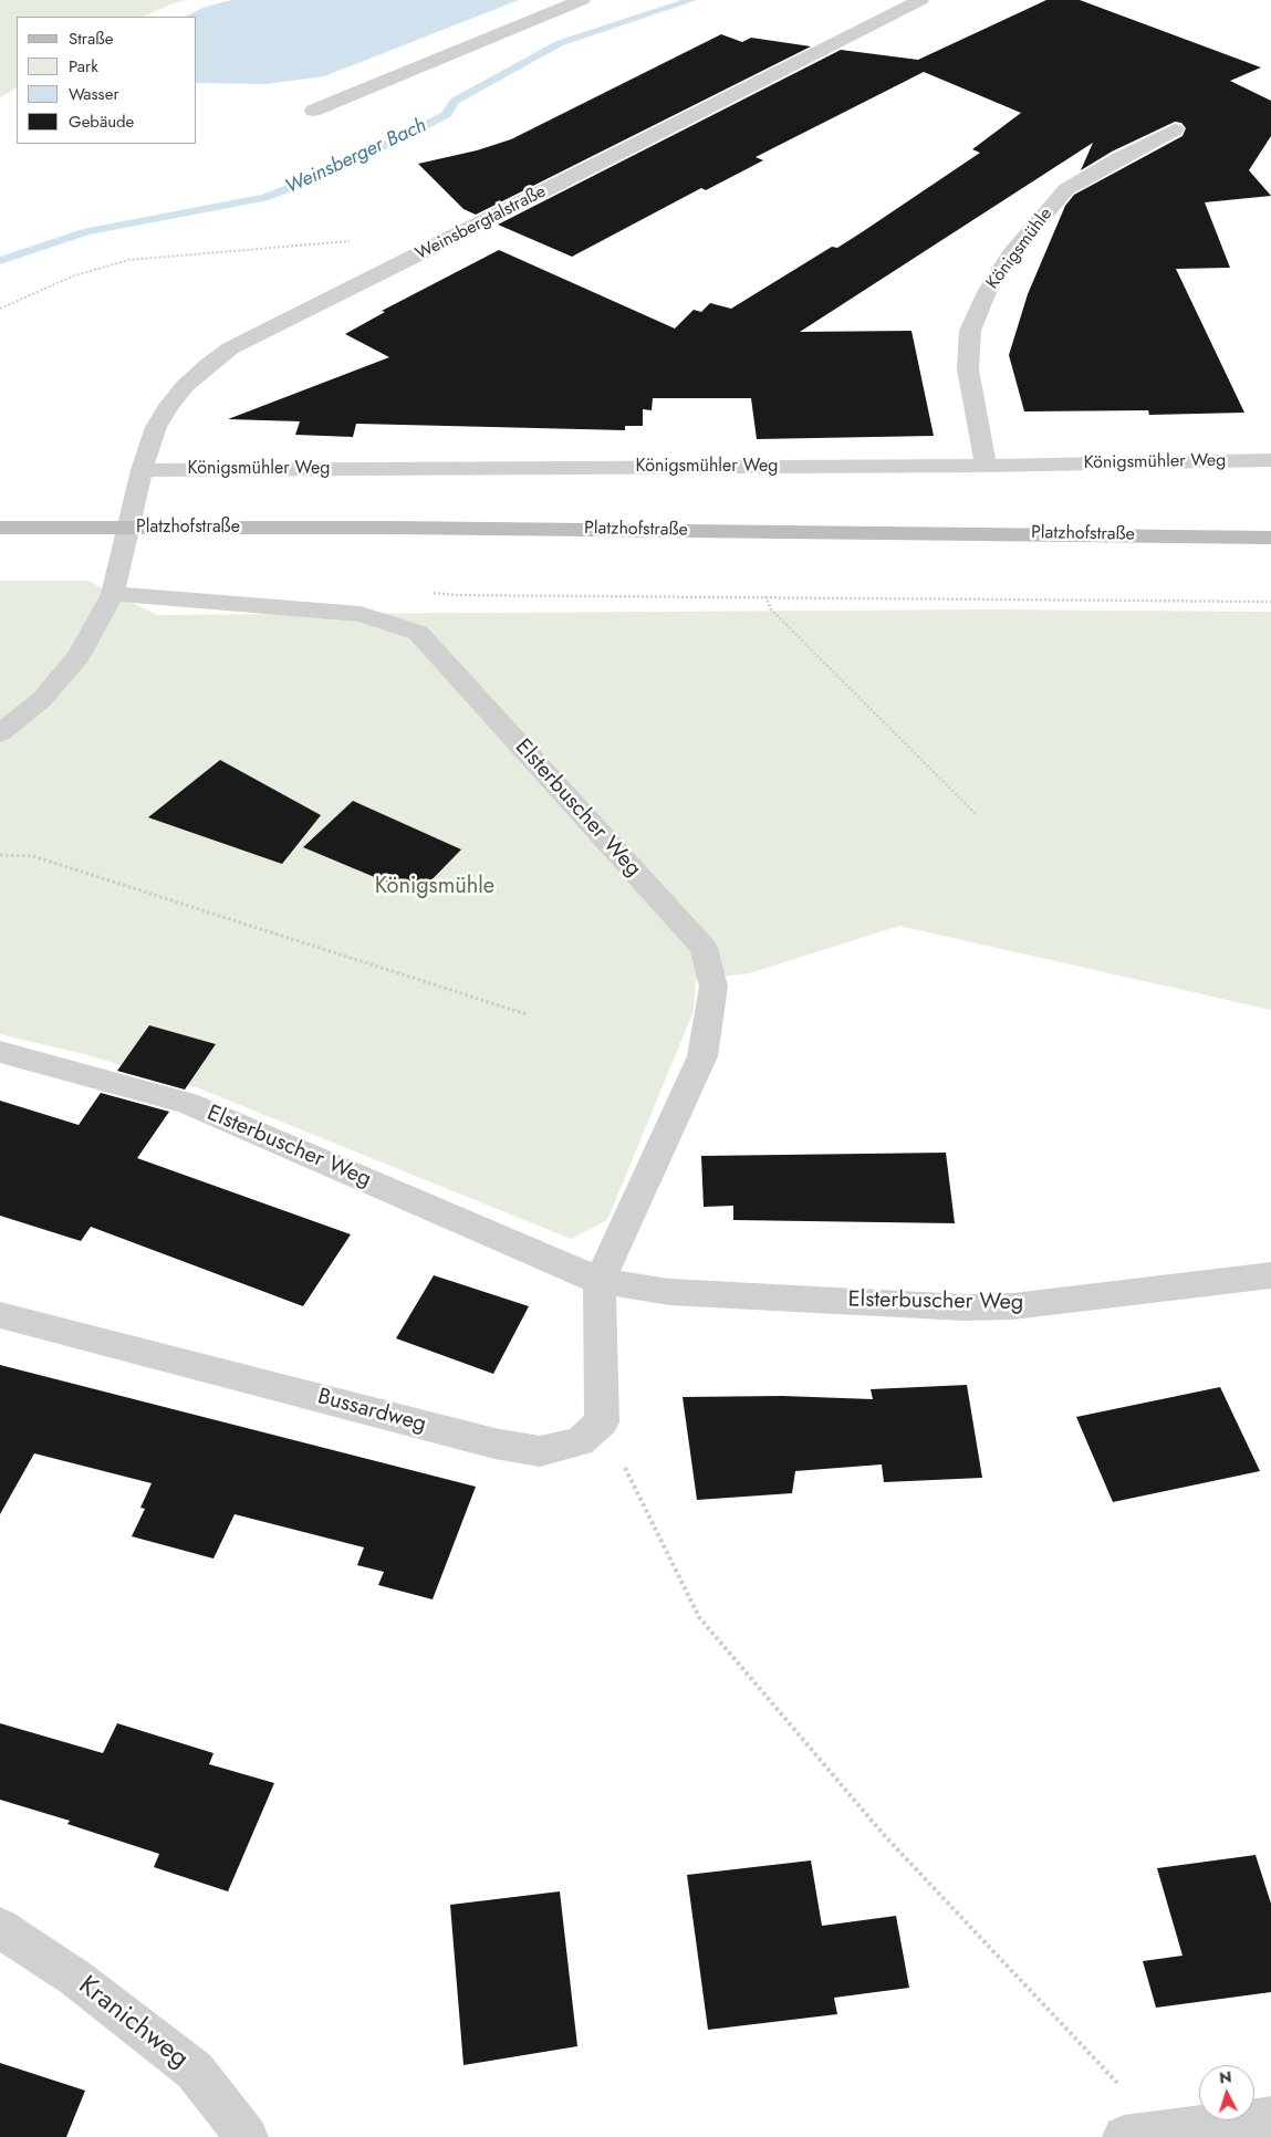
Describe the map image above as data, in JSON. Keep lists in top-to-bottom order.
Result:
{
  "streets": {
    "main road": ["Platzhofstraße"],
    "street": [
      "Weinsbergtalstraße",
      "Königsmühle",
      "Königsmühler Weg",
      "Elsterbuscher Weg",
      "Bussardweg",
      "Kranichweg"
    ]
  },
  "crossings": [
    ["Weinsbergtalstraße", "Königsmühler Weg"],
    ["Weinsbergtalstraße", "Platzhofstraße"],
    ["Weinsbergtalstraße", "Elsterbuscher Weg"],
    ["Königsmühle", "Königsmühler Weg"]
  ],
  "water": ["Weinsberger Bach"],
  "parks": ["Königsmühle"],
  "legend": [
    "Straße",
    "Park",
    "Wasser",
    "Gebäude"
  ],
  "north": "top"
}
